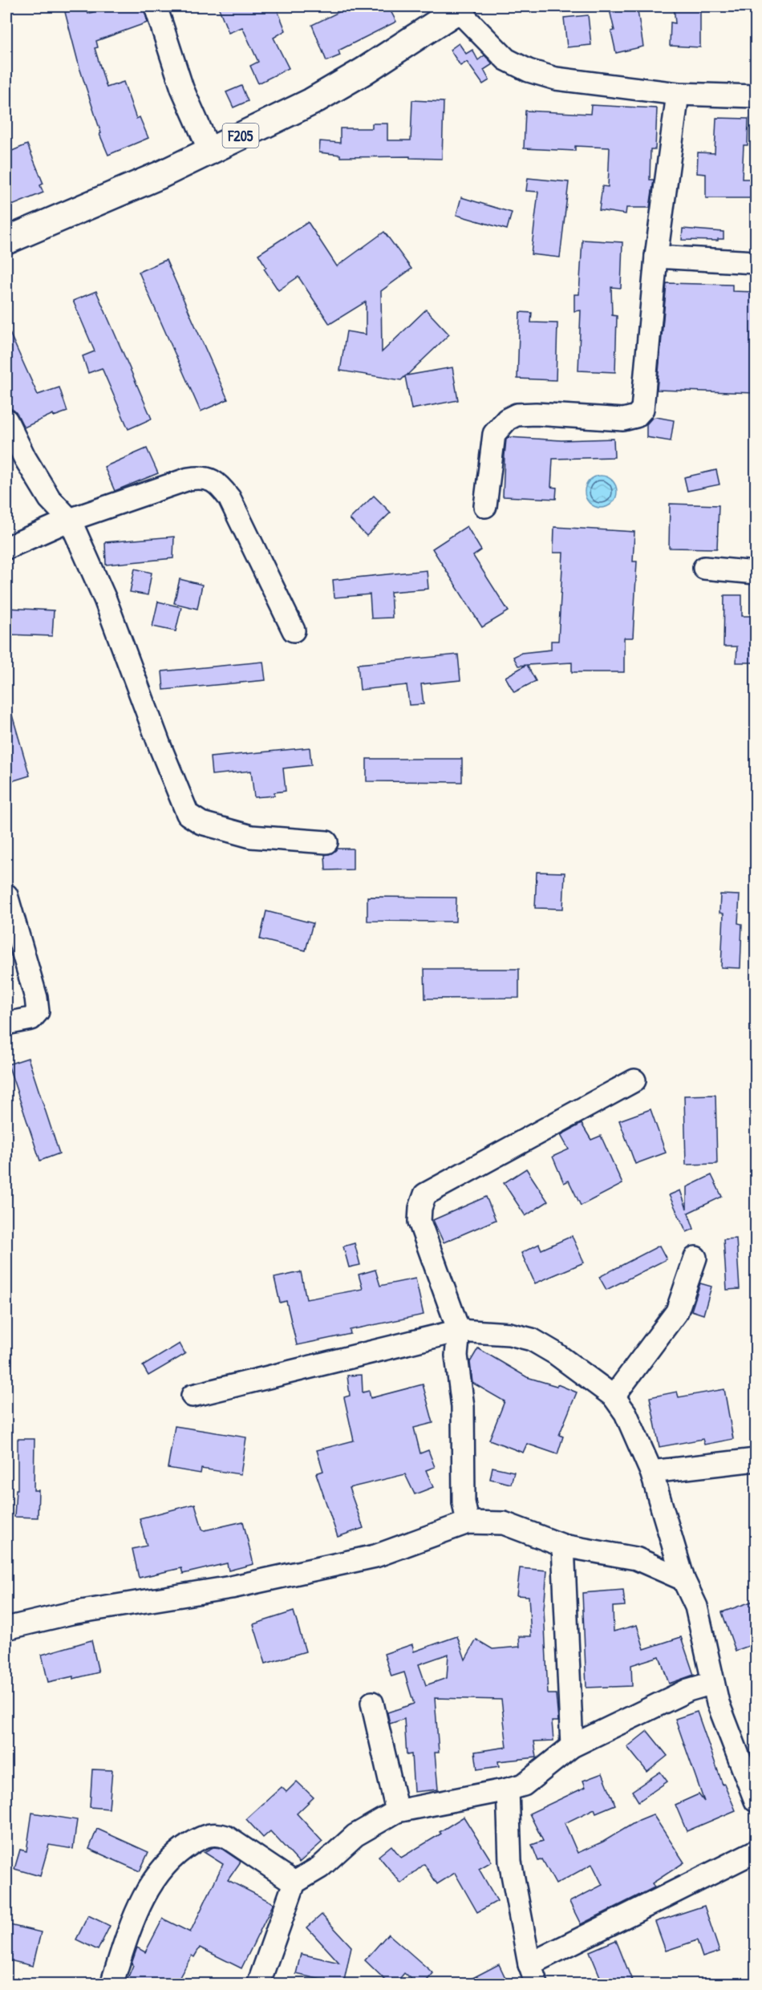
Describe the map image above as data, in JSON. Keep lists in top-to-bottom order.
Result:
{
  "streets": {
    "main road": ["F205"]
  }
}
